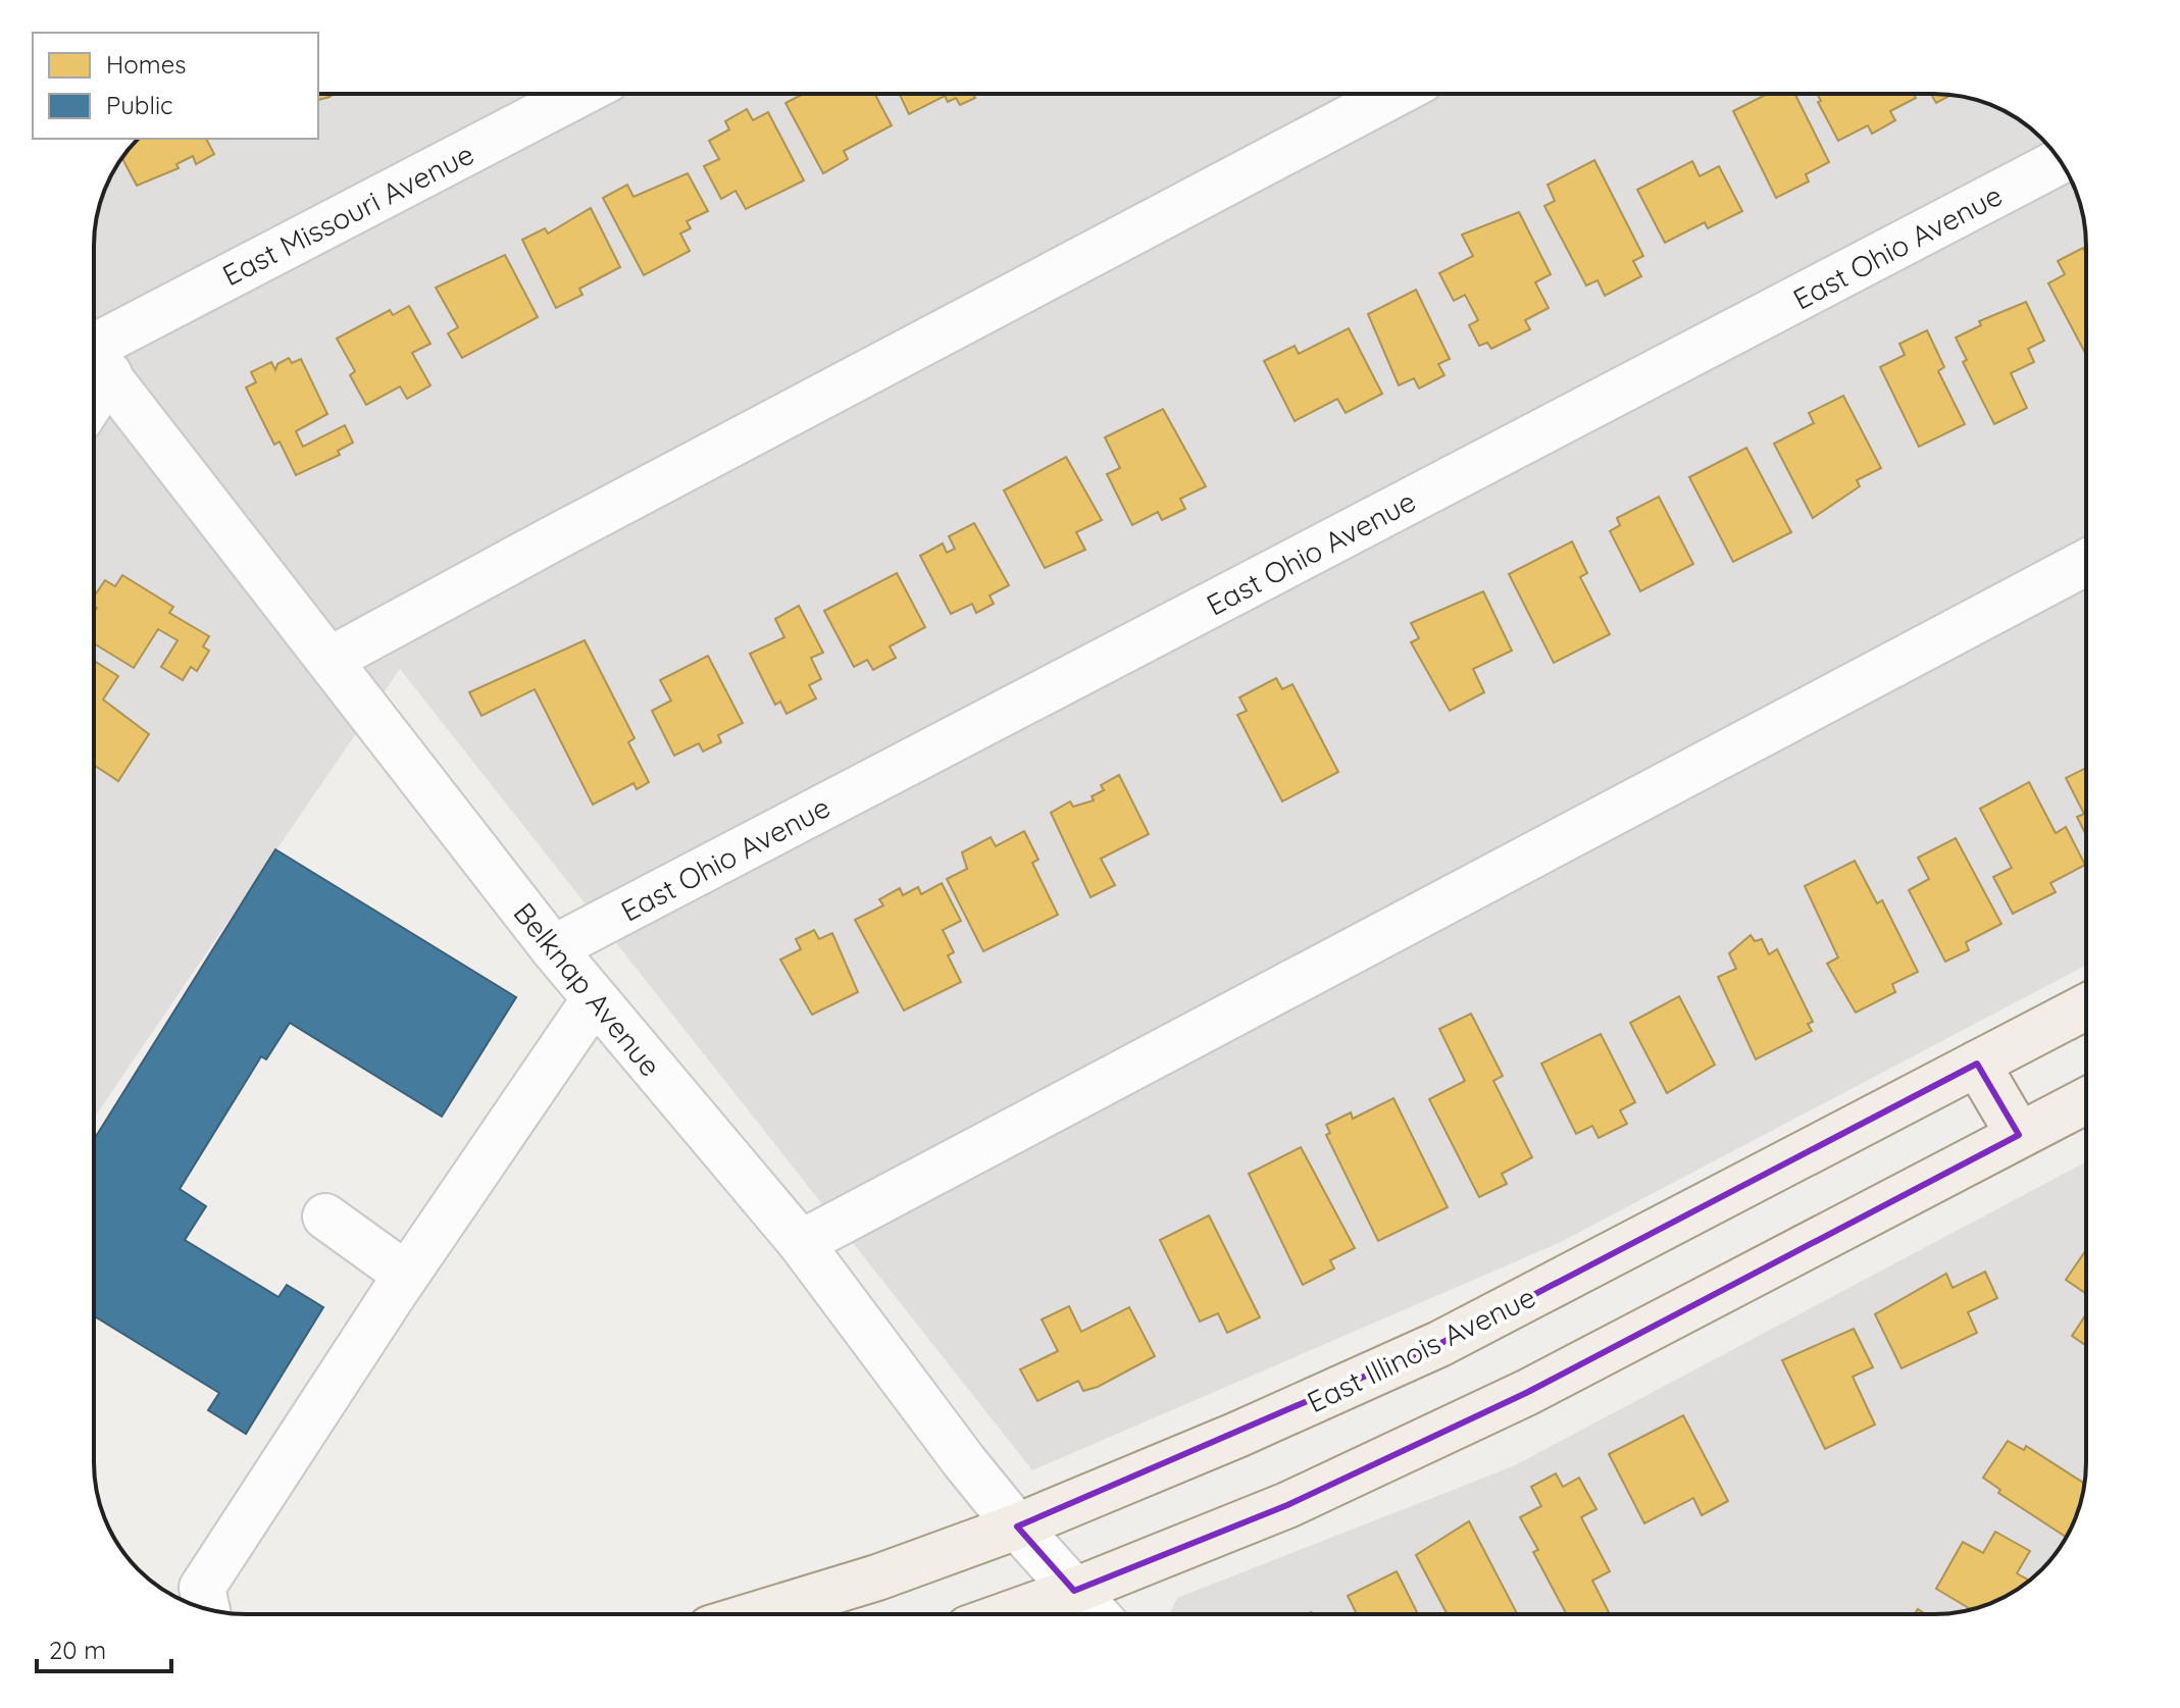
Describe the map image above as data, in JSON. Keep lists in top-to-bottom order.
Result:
{
  "streets": {
    "main road": ["East Illinois Avenue"],
    "street": ["East Missouri Avenue", "East Ohio Avenue", "Belknap Avenue"]
  },
  "crossings": [
    ["East Ohio Avenue", "Belknap Avenue"],
    ["Belknap Avenue", "East Illinois Avenue"]
  ],
  "legend": ["Homes", "Public"],
  "scale_bar": "20 m"
}
